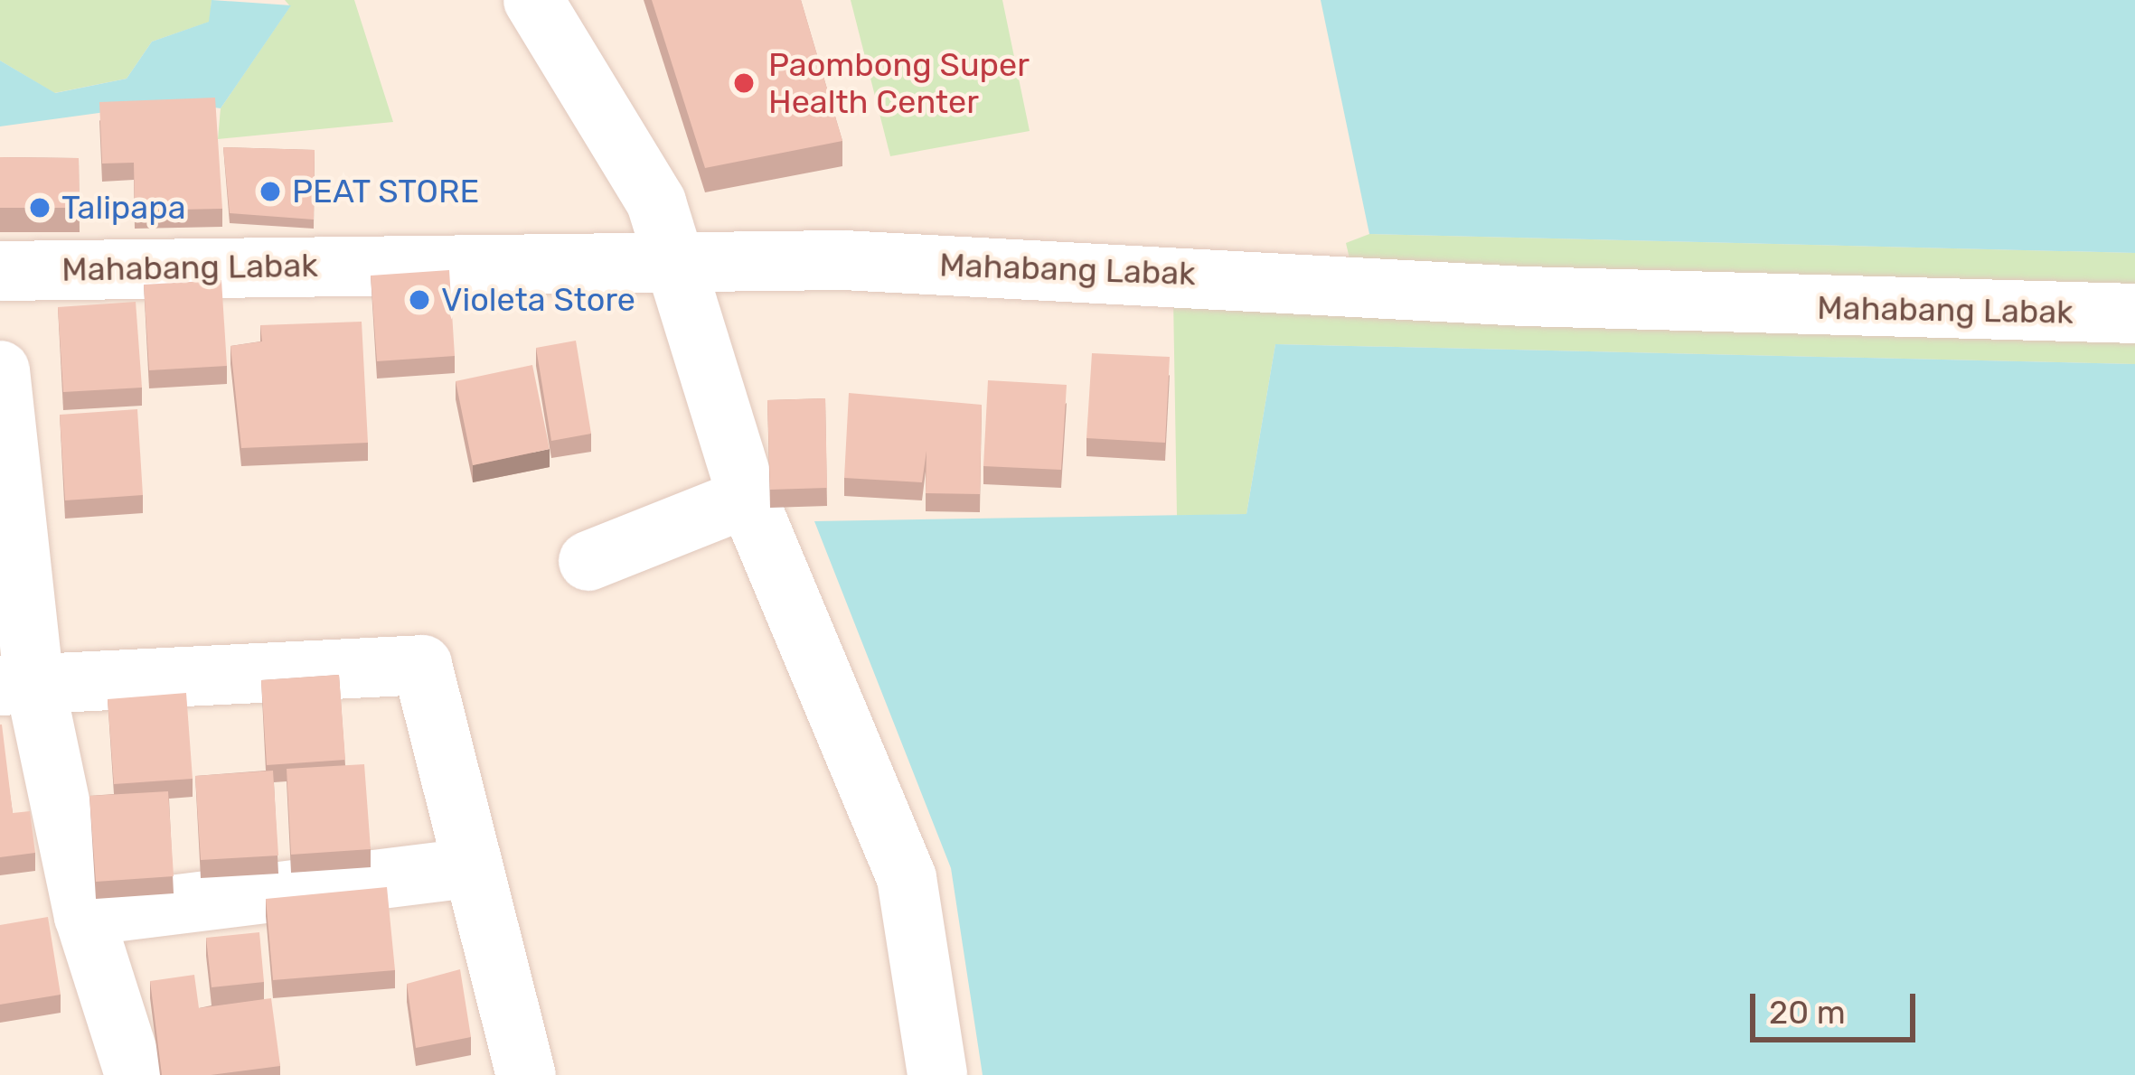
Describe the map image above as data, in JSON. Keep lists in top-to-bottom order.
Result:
{
  "streets": {
    "street": ["Mahabang Labak"]
  },
  "places": [
    "Paombong Super Health Center",
    "PEAT STORE",
    "Talipapa",
    "Violeta Store"
  ],
  "scale_bar": "20 m"
}
